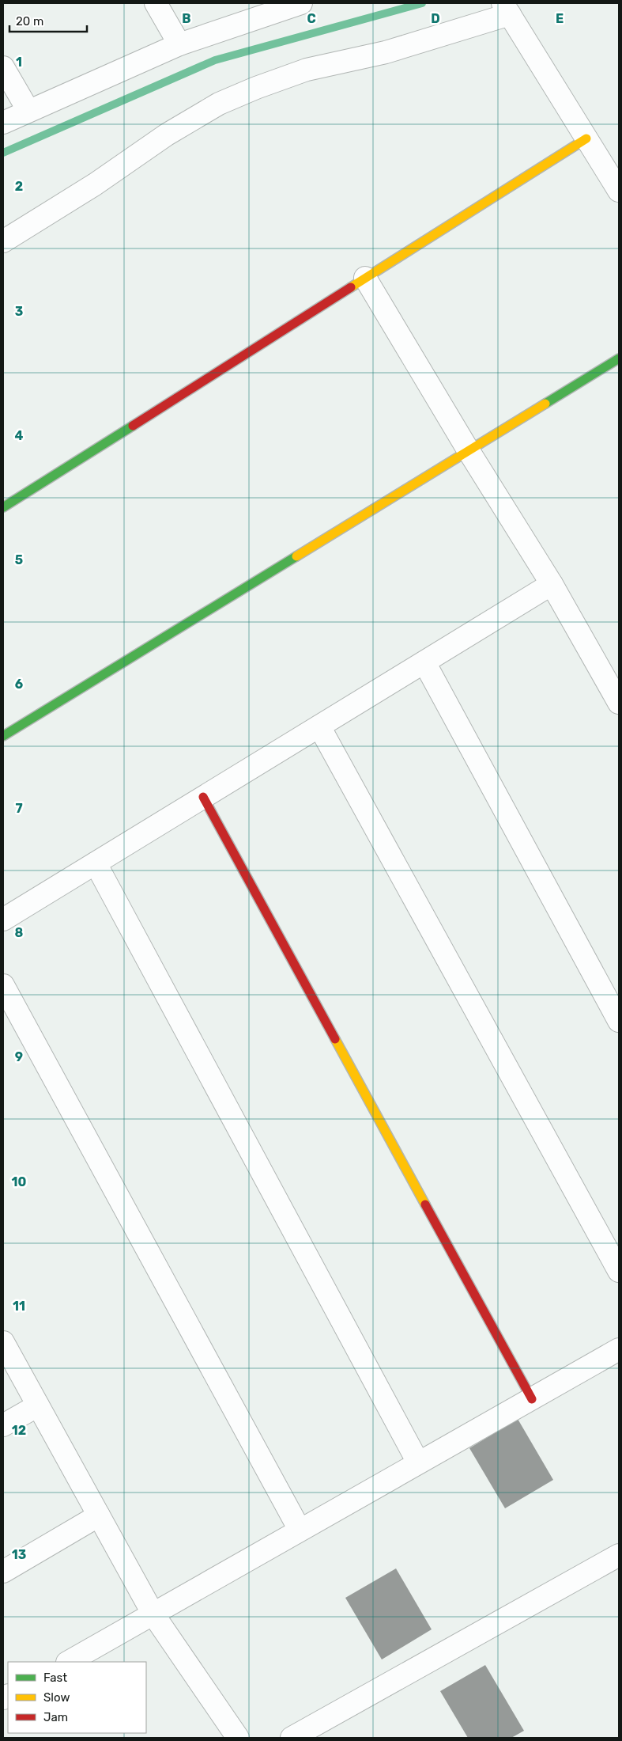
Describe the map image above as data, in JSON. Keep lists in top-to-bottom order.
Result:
{
  "legend": ["Fast", "Slow", "Jam"],
  "scale_bar": "20 m",
  "grid": {
    "columns": [
      "B",
      "C",
      "D",
      "E"
    ],
    "rows": [
      "1",
      "2",
      "3",
      "4",
      "5",
      "6",
      "7",
      "8",
      "9",
      "10",
      "11",
      "12",
      "13"
    ]
  }
}
